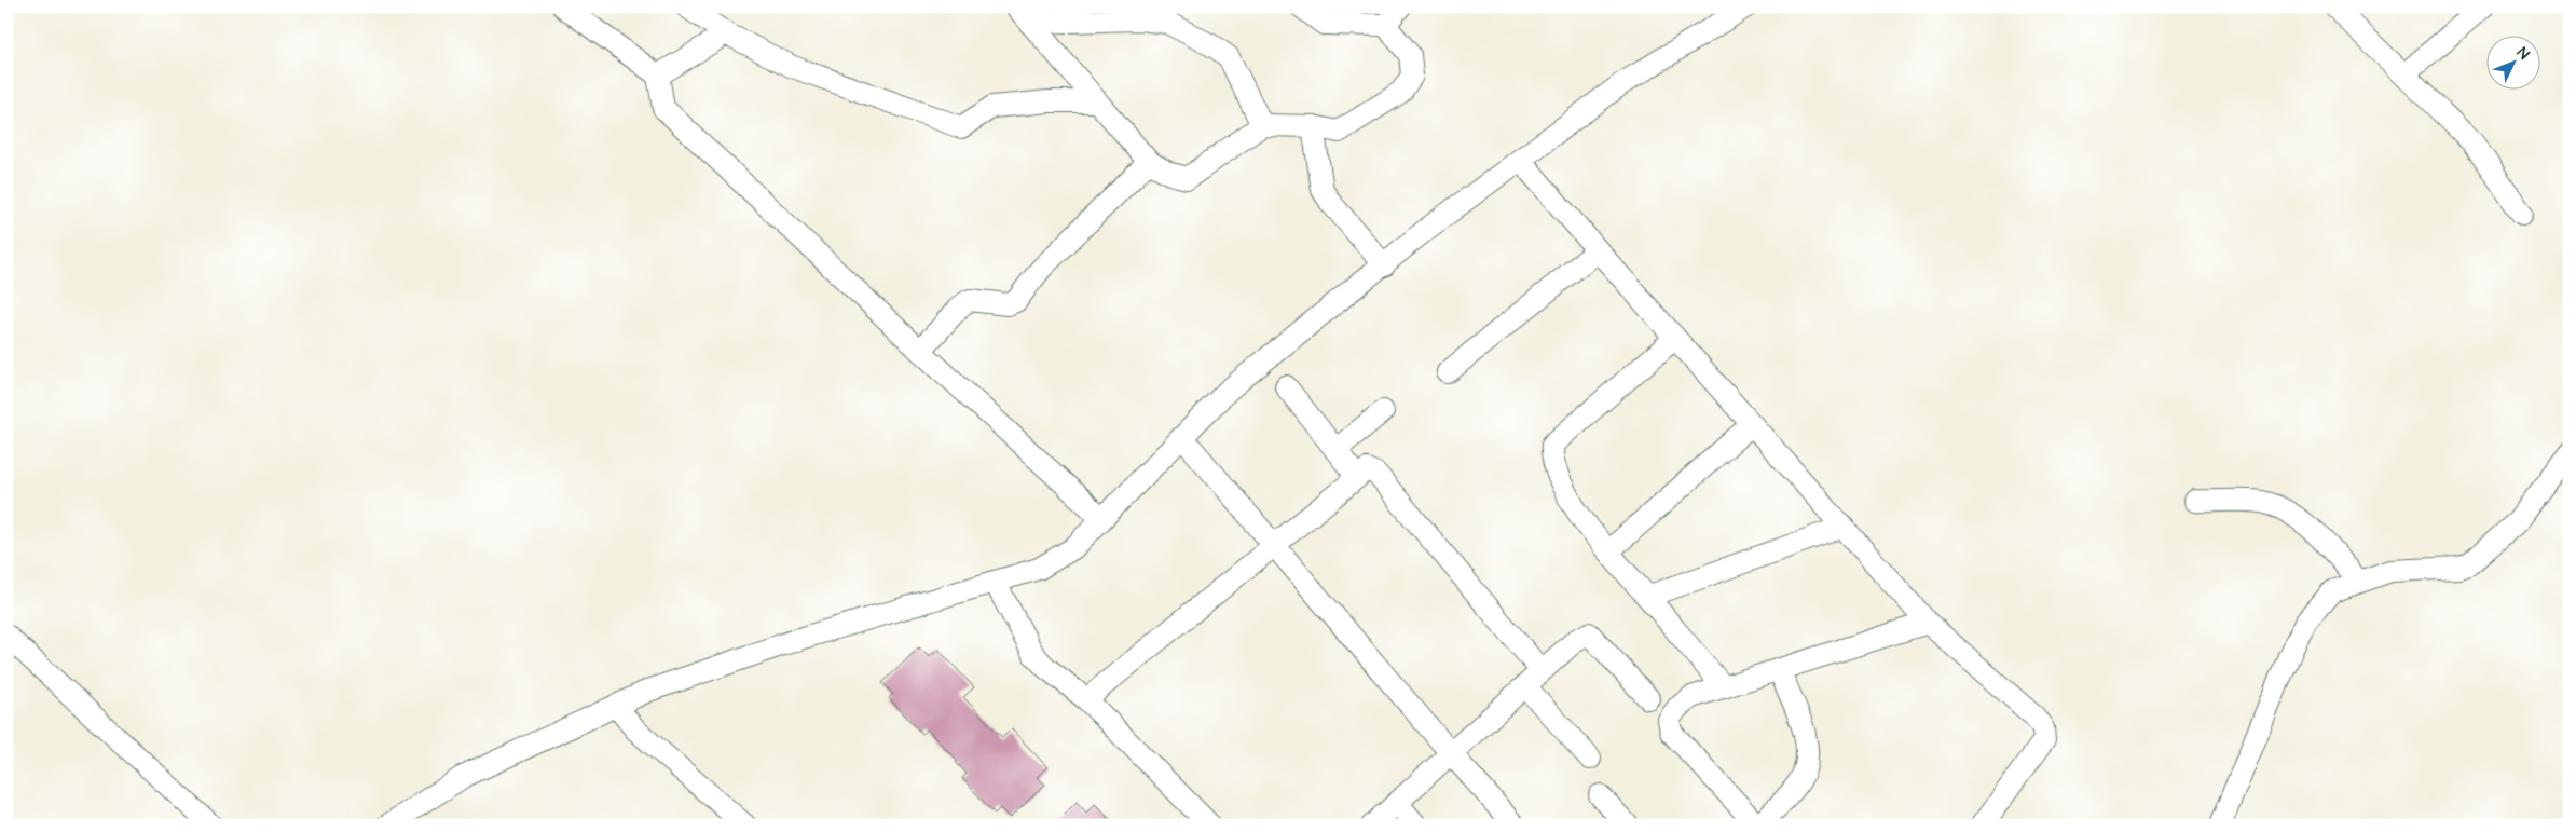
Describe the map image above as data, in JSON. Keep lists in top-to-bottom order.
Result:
{
  "north": "top right"
}
